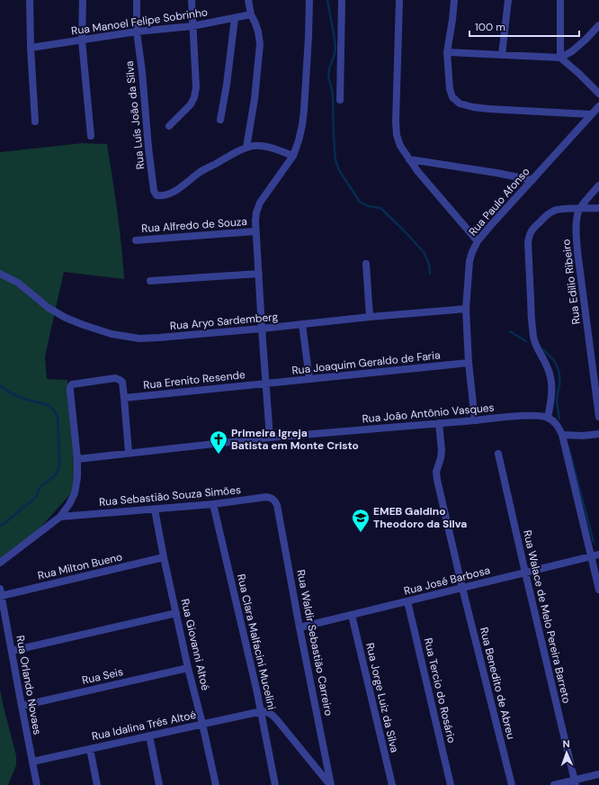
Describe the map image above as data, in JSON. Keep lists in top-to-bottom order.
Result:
{
  "streets": {
    "street": [
      "Rua Manoel Felipe Sobrinho",
      "Rua Luís João da Silva",
      "Rua Paulo Afonso",
      "Rua Alfredo de Souza",
      "Rua Edilio Ribeiro",
      "Rua Aryo Sardemberg",
      "Rua Joaquim Geraldo de Faria",
      "Rua Erenito Resende",
      "Rua João Antônio Vasques",
      "Rua Sebastião Souza Simões",
      "Rua Milton Bueno",
      "Rua José Barbosa",
      "Rua Walace de Melo Pereira Barreto",
      "Rua Clara Malfacini Mucelini",
      "Rua Waldir Sebastião Carreiro",
      "Rua Giovanni Altoé",
      "Rua Seis",
      "Rua Benedito de Abreu",
      "Rua Orlando Novaes",
      "Rua Tercio do Rosário",
      "Rua Jorge Luiz da Silva",
      "Rua Idalina Trés Altoé"
    ]
  },
  "crossings": [
    ["Rua Manoel Felipe Sobrinho", "Rua Luís João da Silva"],
    ["Rua Paulo Afonso", "Rua Aryo Sardemberg"],
    ["Rua Paulo Afonso", "Rua Joaquim Geraldo de Faria"],
    ["Rua Paulo Afonso", "Rua João Antônio Vasques"],
    ["Rua Joaquim Geraldo de Faria", "Rua Erenito Resende"],
    ["Rua João Antônio Vasques", "Rua Benedito de Abreu"],
    ["Rua Sebastião Souza Simões", "Rua Clara Malfacini Mucelini"],
    ["Rua Sebastião Souza Simões", "Rua Waldir Sebastião Carreiro"],
    ["Rua Sebastião Souza Simões", "Rua Giovanni Altoé"],
    ["Rua Milton Bueno", "Rua Giovanni Altoé"],
    ["Rua Milton Bueno", "Rua Orlando Novaes"],
    ["Rua José Barbosa", "Rua Walace de Melo Pereira Barreto"],
    ["Rua José Barbosa", "Rua Waldir Sebastião Carreiro"],
    ["Rua José Barbosa", "Rua Benedito de Abreu"],
    ["Rua José Barbosa", "Rua Tercio do Rosário"],
    ["Rua José Barbosa", "Rua Jorge Luiz da Silva"],
    ["Rua Clara Malfacini Mucelini", "Rua Idalina Trés Altoé"],
    ["Rua Giovanni Altoé", "Rua Seis"],
    ["Rua Giovanni Altoé", "Rua Idalina Trés Altoé"],
    ["Rua Seis", "Rua Orlando Novaes"],
    ["Rua Orlando Novaes", "Rua Idalina Trés Altoé"]
  ],
  "places": {
    "church": ["Primeira Igreja Batista em Monte Cristo"],
    "school or university": ["EMEB Galdino Theodoro da Silva"]
  },
  "scale_bar": "100 m",
  "north": "top"
}
